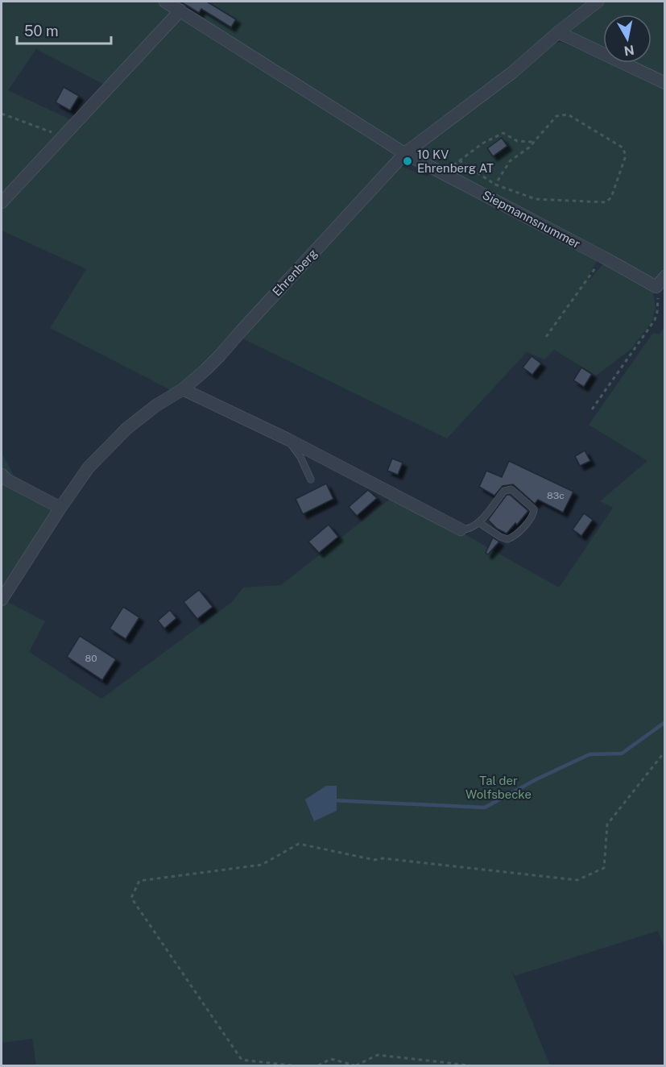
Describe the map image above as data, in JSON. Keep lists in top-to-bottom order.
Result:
{
  "streets": {
    "street": ["Siepmannsnummer", "Ehrenberg"]
  },
  "crossings": [
    ["Siepmannsnummer", "Ehrenberg"]
  ],
  "parks": ["Tal der Wolfsbecke"],
  "places": ["10 KV Ehrenberg AT"],
  "house_numbers": ["83c", "80"],
  "scale_bar": "50 m",
  "north": "bottom"
}
